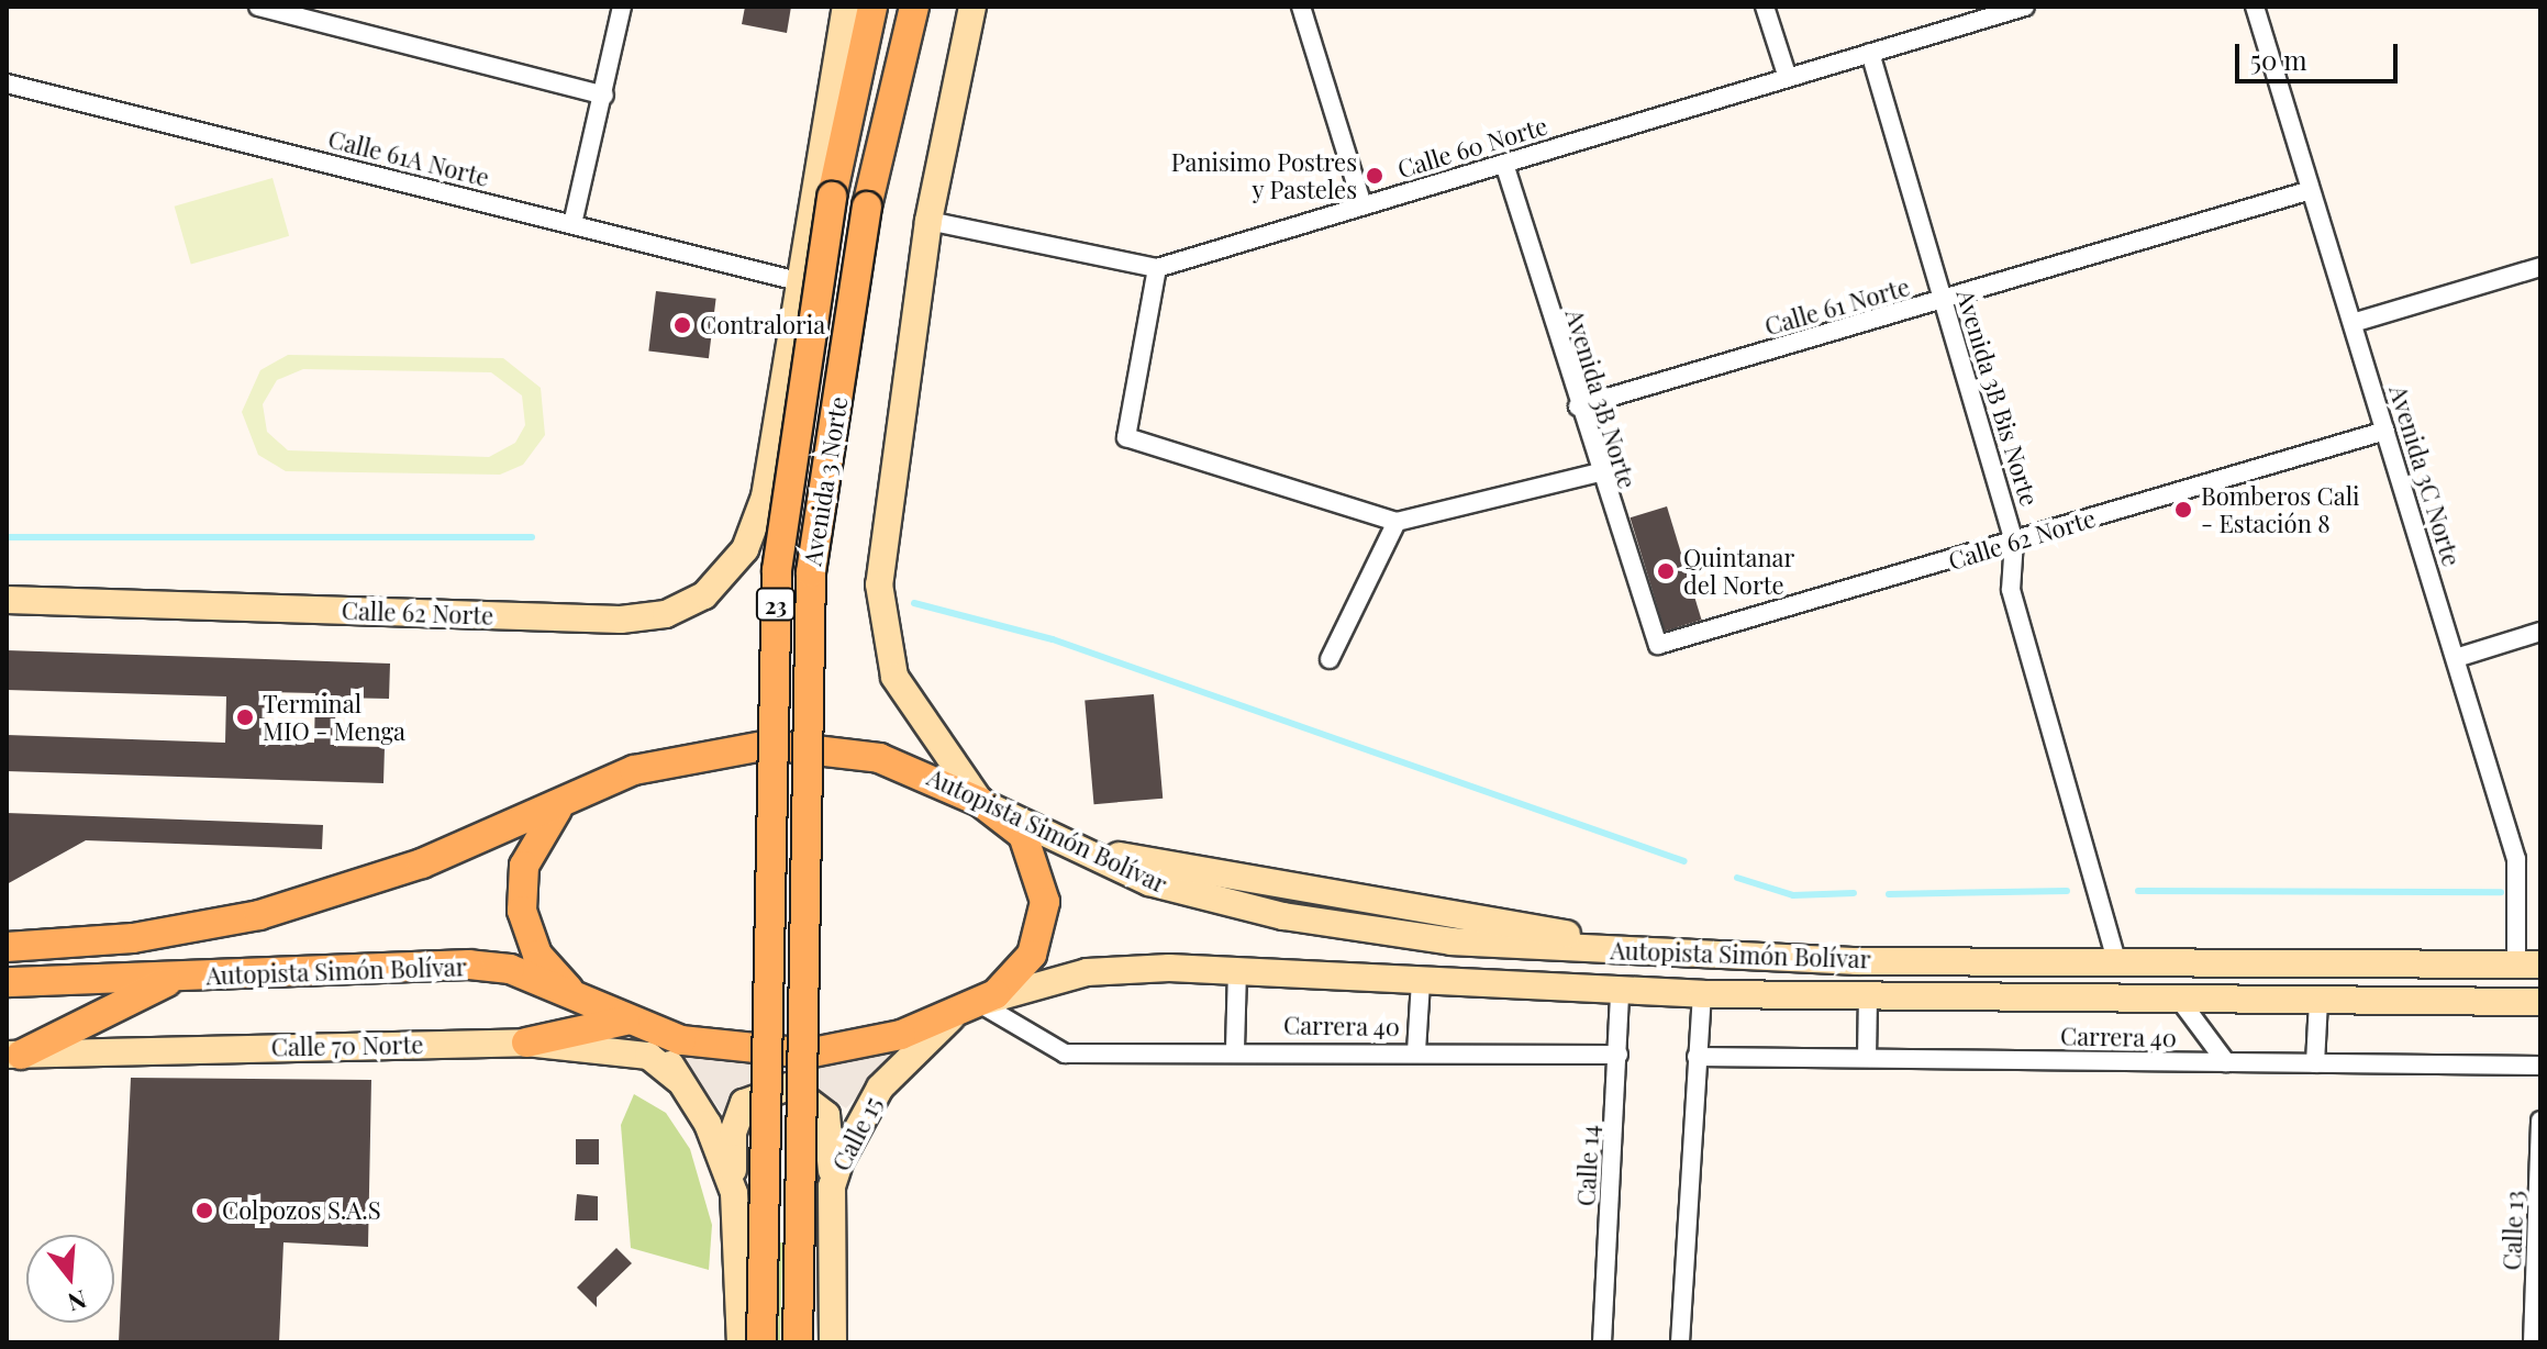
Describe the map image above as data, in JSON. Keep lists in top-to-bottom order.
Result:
{
  "streets": {
    "main road": [
      "Avenida 3 Norte",
      "23",
      "Autopista Simón Bolívar",
      "Calle 15"
    ],
    "street": [
      "Calle 60 Norte",
      "Calle 61A Norte",
      "Calle 61 Norte",
      "Avenida 3B Bis Norte",
      "Avenida 3B Norte",
      "Avenida 3C Norte",
      "Calle 62 Norte",
      "Carrera 40",
      "Calle 70 Norte",
      "Calle 14",
      "Calle 13"
    ]
  },
  "crossings": [
    ["Calle 60 Norte", "Avenida 3B Bis Norte"],
    ["Calle 60 Norte", "Avenida 3B Norte"],
    ["Calle 61A Norte", "Calle 62 Norte"],
    ["Calle 61 Norte", "Avenida 3B Bis Norte"],
    ["Calle 61 Norte", "Avenida 3B Norte"],
    ["Calle 61 Norte", "Avenida 3C Norte"],
    ["Avenida 3B Bis Norte", "Calle 62 Norte"],
    ["Avenida 3B Bis Norte", "Autopista Simón Bolívar"],
    ["Avenida 3B Norte", "Calle 62 Norte"],
    ["Avenida 3C Norte", "Calle 62 Norte"],
    ["Avenida 3C Norte", "Autopista Simón Bolívar"],
    ["Avenida 3 Norte", "Calle 15"],
    ["Autopista Simón Bolívar", "Carrera 40"],
    ["Autopista Simón Bolívar", "Calle 15"],
    ["Autopista Simón Bolívar", "Calle 14"],
    ["Carrera 40", "Calle 15"],
    ["Carrera 40", "Calle 14"]
  ],
  "places": [
    "Panisimo Postres y Pasteles",
    "Contraloria",
    "Bomberos Cali - Estación 8",
    "Quintanar del Norte",
    "Terminal MIO - Menga",
    "Colpozos S.A.S"
  ],
  "scale_bar": "50 m",
  "north": "bottom"
}
